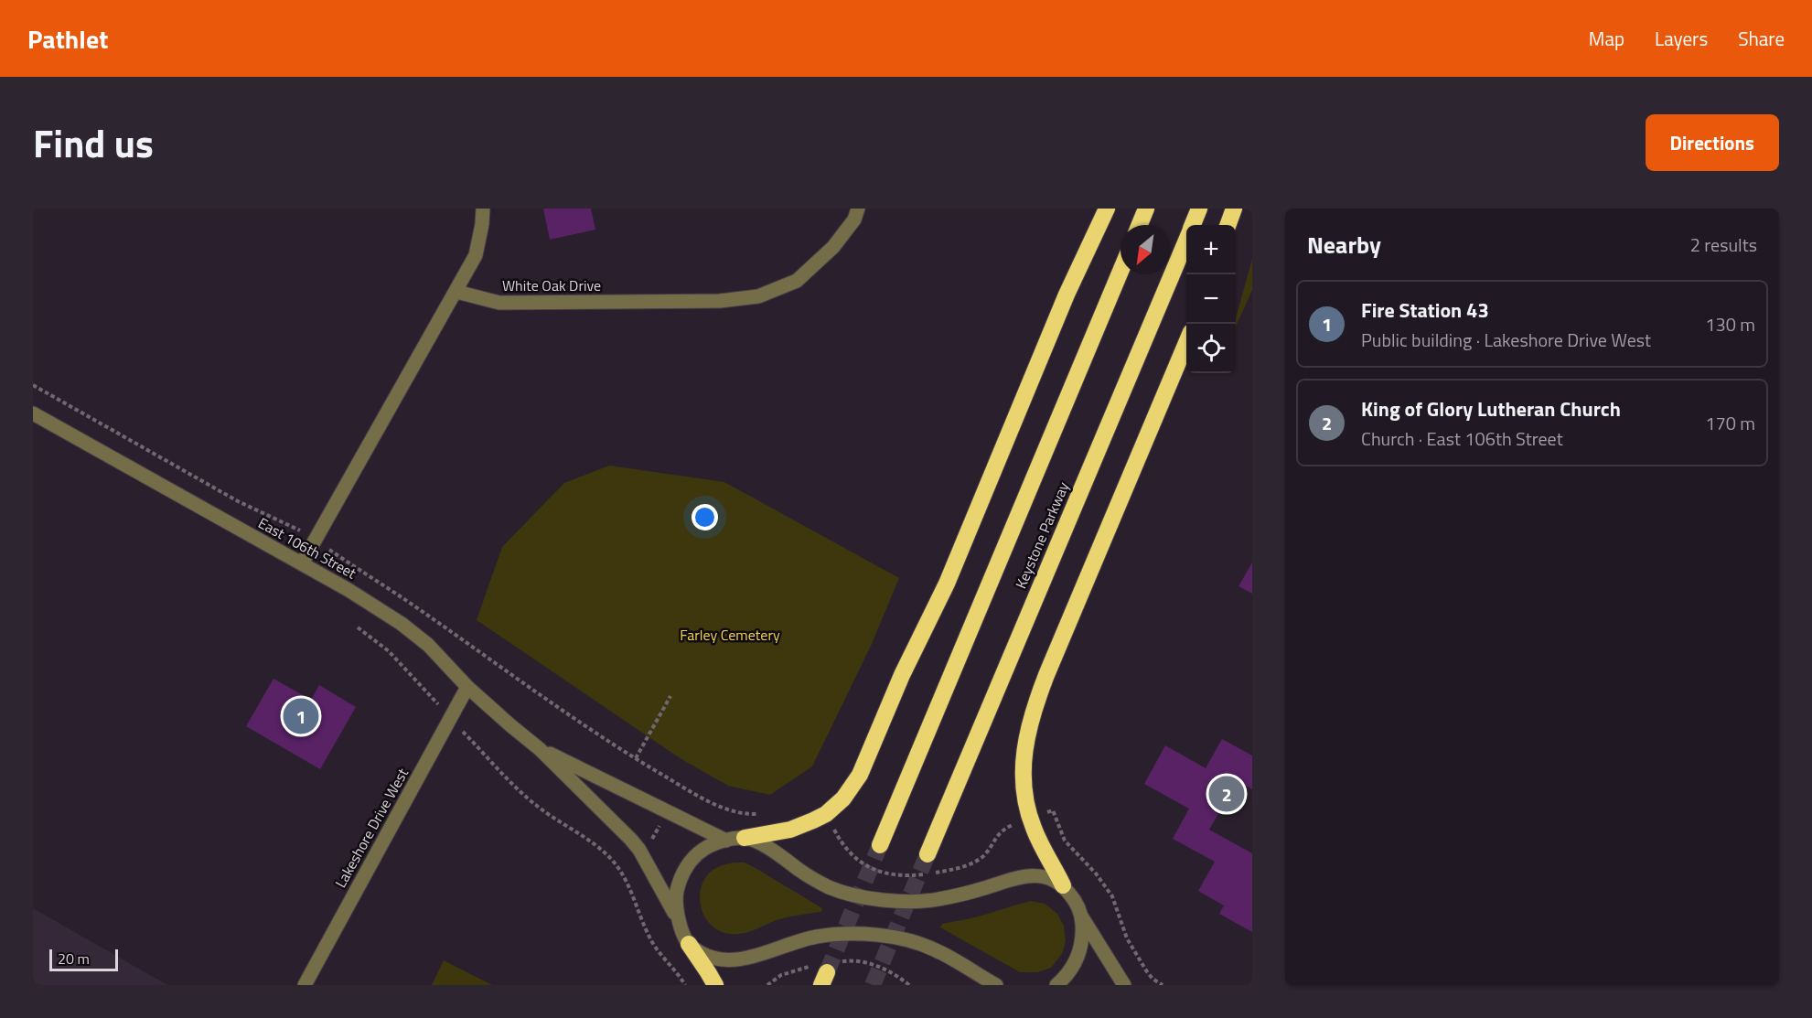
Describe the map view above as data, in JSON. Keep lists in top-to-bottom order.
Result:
{
  "streets": {
    "highway": ["Keystone Parkway"],
    "street": ["White Oak Drive", "East 106th Street", "Lakeshore Drive West"]
  },
  "crossings": [
    ["East 106th Street", "Lakeshore Drive West"]
  ],
  "parks": ["Farley Cemetery"],
  "scale_bar": "20 m",
  "north": "bottom left",
  "page": {
    "header": "Pathlet",
    "nav": ["Map", "Layers", "Share"],
    "title": "Find us",
    "buttons": "Directions",
    "heading": ["Nearby", "2 results"],
    "map_buttons": ["+", "−"],
    "list": [
      {
        "mark": "1",
        "name": "Fire Station 43",
        "note": "Public building · Lakeshore Drive West",
        "value": "130 m"
      },
      {
        "mark": "2",
        "name": "King of Glory Lutheran Church",
        "note": "Church · East 106th Street",
        "value": "170 m"
      }
    ],
    "pins": ["1", "2"],
    "scale": "20 m"
  }
}
